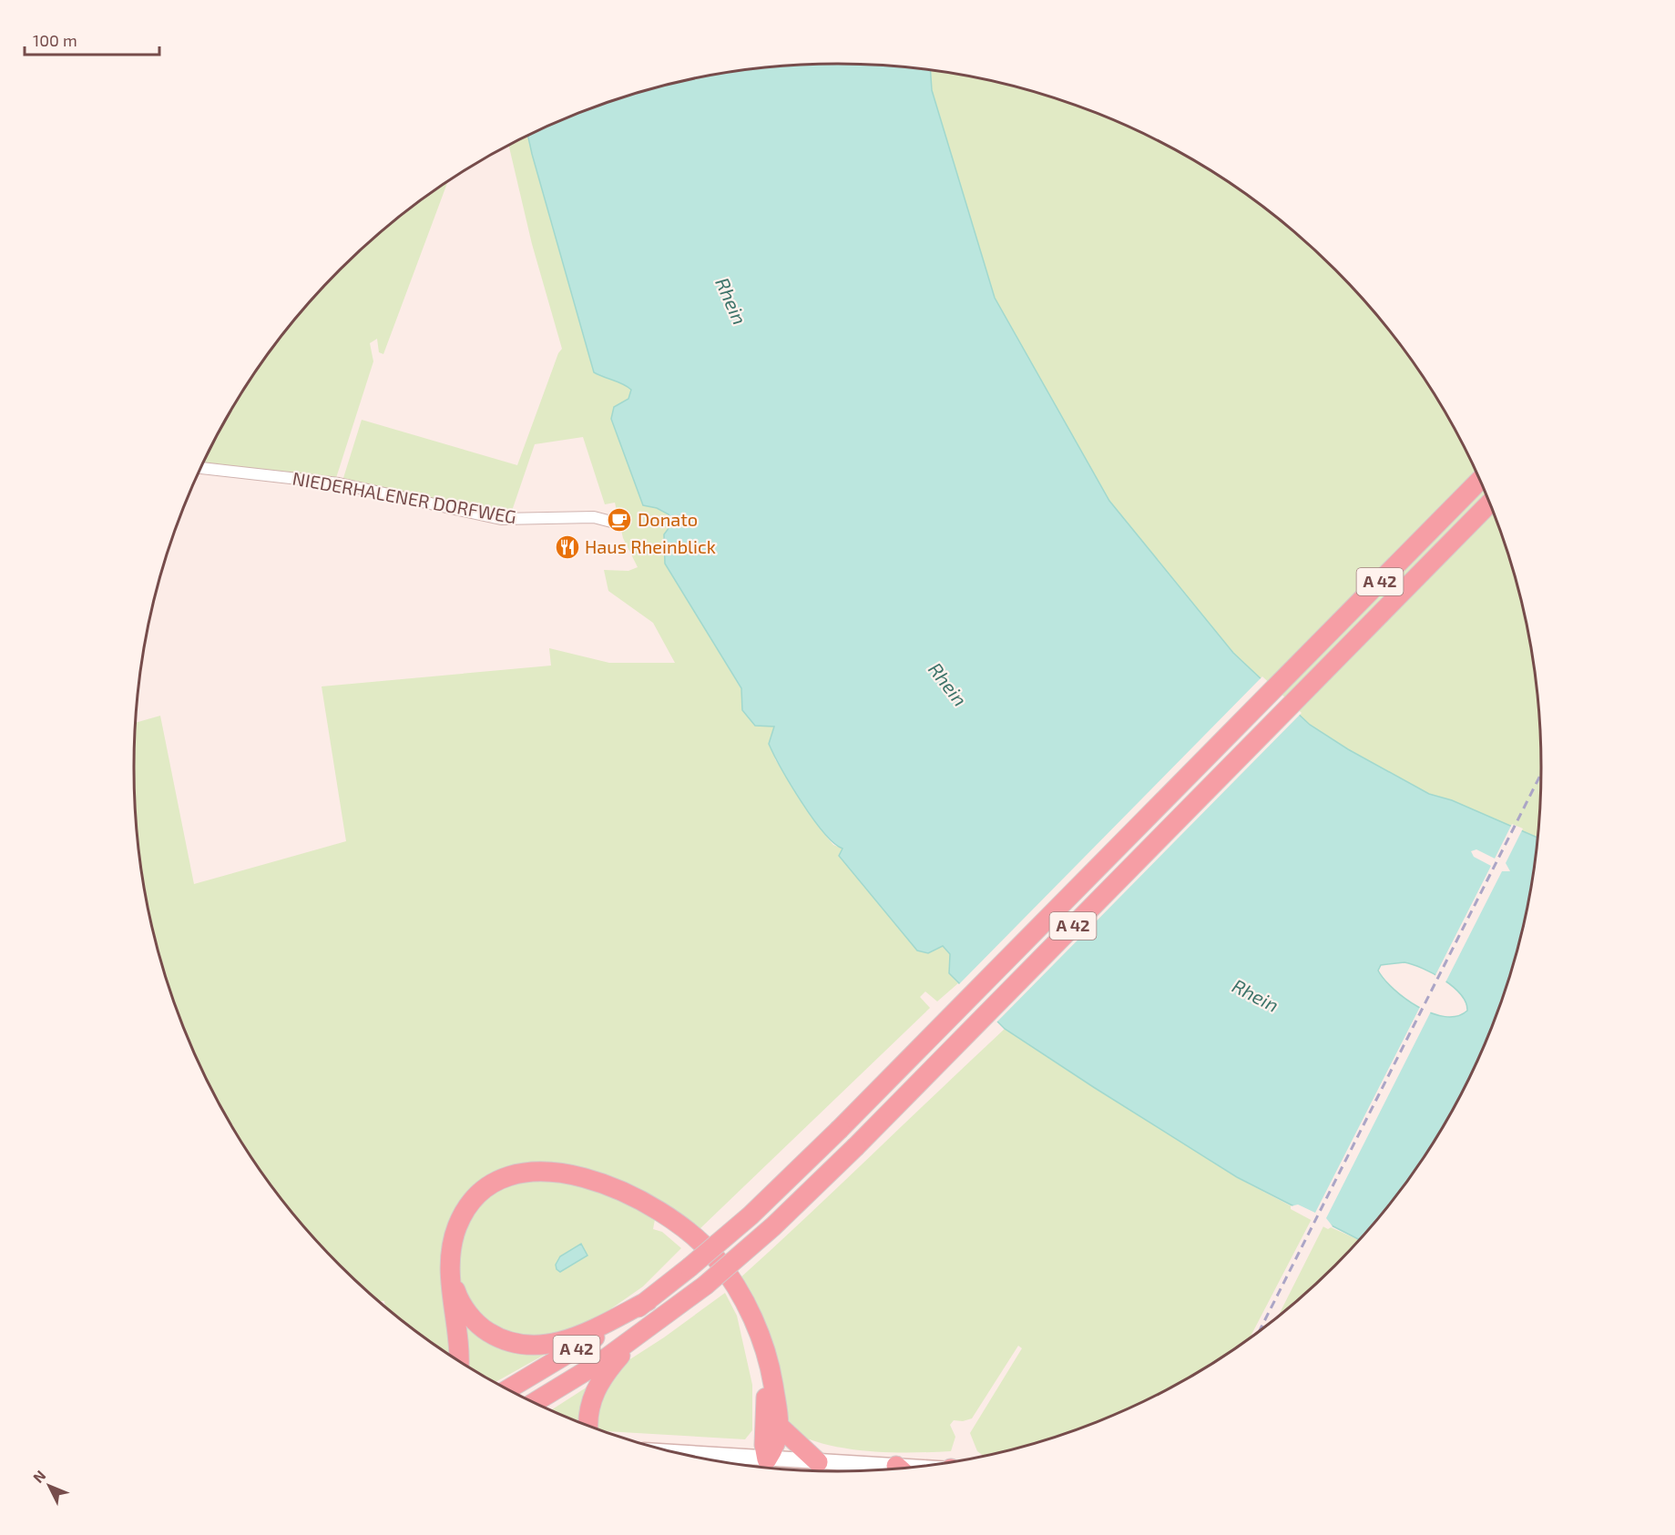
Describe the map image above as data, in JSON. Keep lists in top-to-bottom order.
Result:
{
  "streets": {
    "highway": ["A 42"],
    "street": ["NIEDERHALENER DORFWEG"]
  },
  "water": ["Rhein"],
  "places": {
    "cafe": ["Donato"],
    "restaurant": ["Haus Rheinblick"]
  },
  "scale_bar": "100 m",
  "north": "top left"
}
